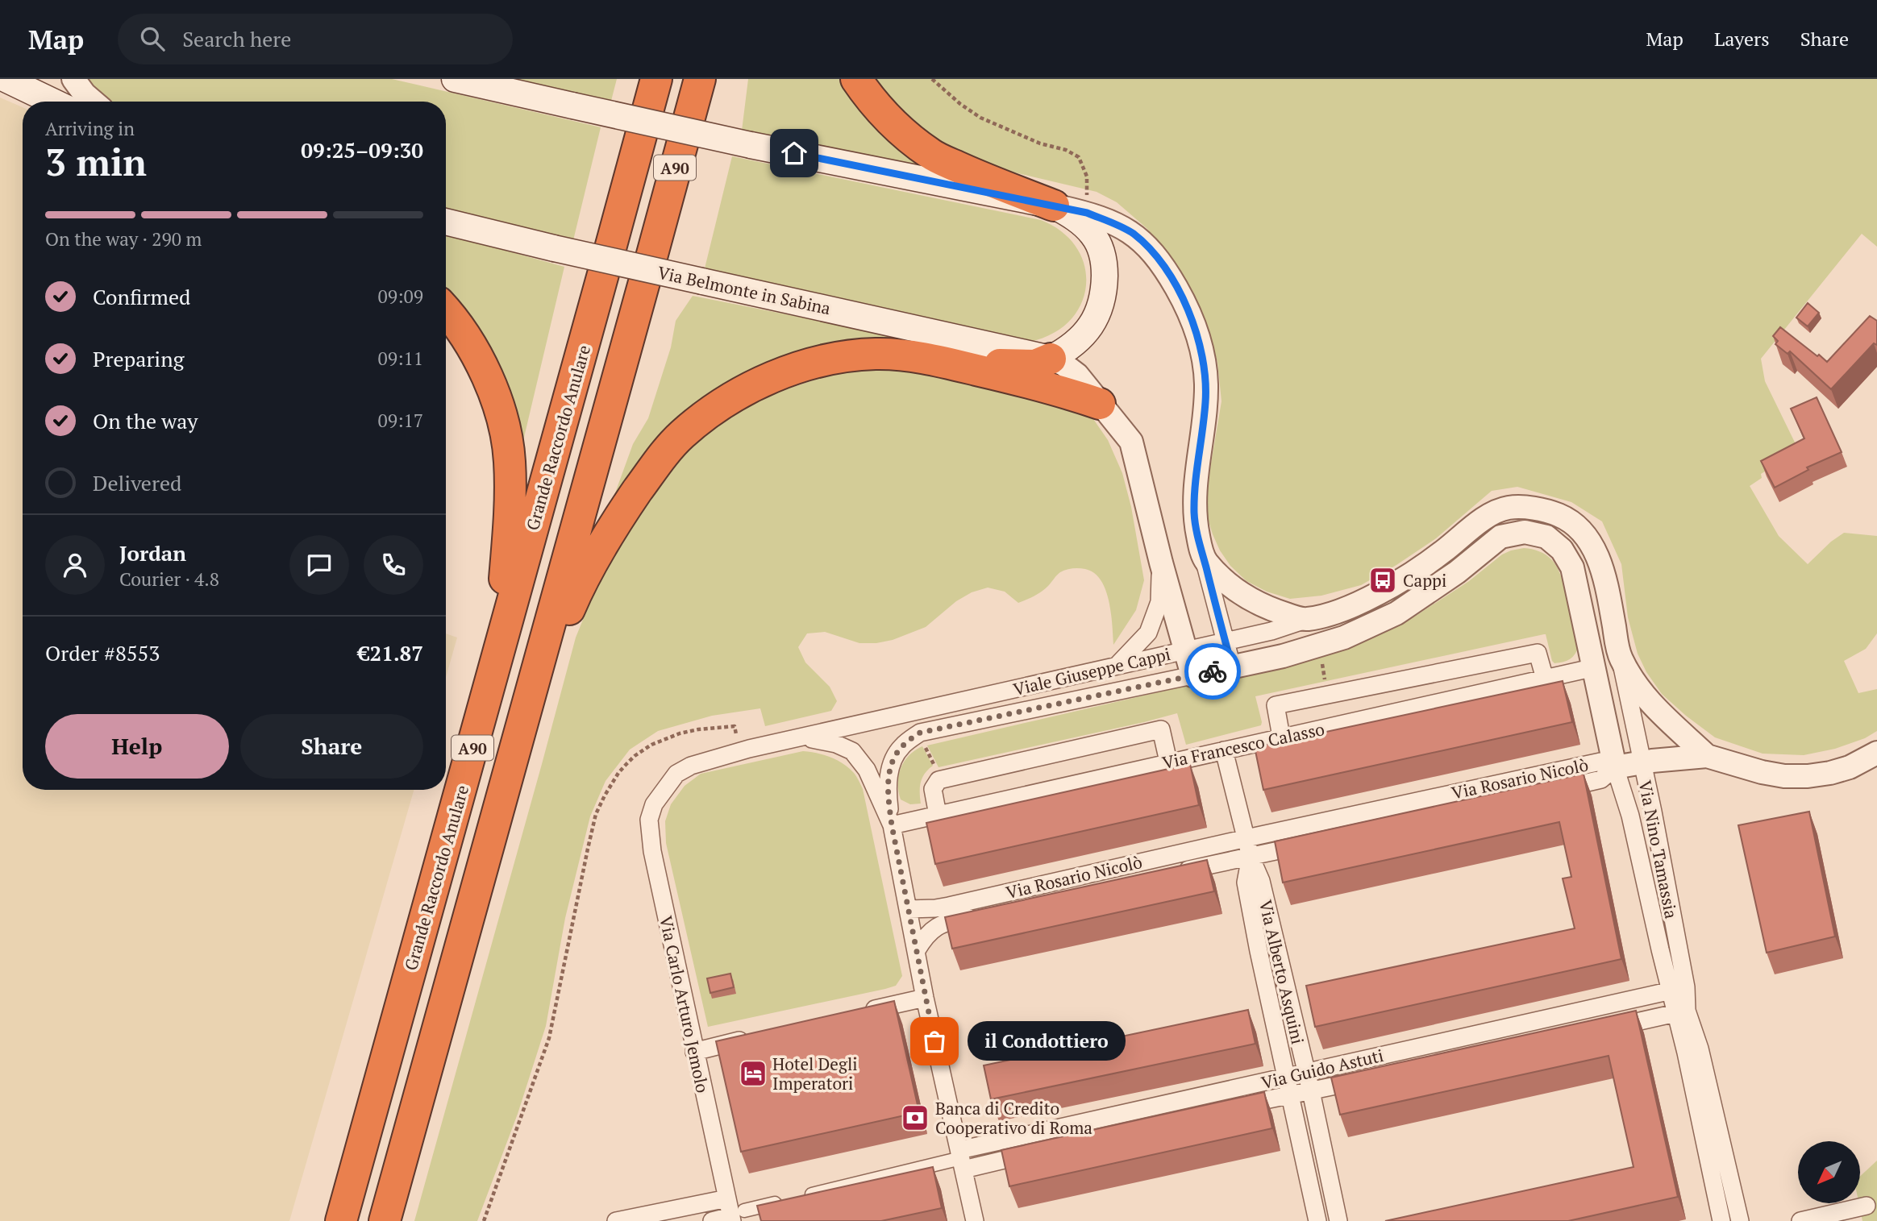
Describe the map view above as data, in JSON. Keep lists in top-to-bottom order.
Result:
{
  "streets": {
    "highway": ["A90", "Grande Raccordo Anulare"],
    "main road": ["Via Belmonte in Sabina"],
    "street": [
      "Viale Giuseppe Cappi",
      "Via Francesco Calasso",
      "Via Rosario Nicolò",
      "Via Nino Tamassia",
      "Via Alberto Asquini",
      "Via Carlo Arturo Jemolo",
      "Via Guido Astuti"
    ]
  },
  "crossings": [
    ["Via Belmonte in Sabina", "Viale Giuseppe Cappi"],
    ["Viale Giuseppe Cappi", "Via Francesco Calasso"],
    ["Viale Giuseppe Cappi", "Via Nino Tamassia"],
    ["Viale Giuseppe Cappi", "Via Carlo Arturo Jemolo"],
    ["Via Francesco Calasso", "Via Nino Tamassia"],
    ["Via Francesco Calasso", "Via Alberto Asquini"],
    ["Via Rosario Nicolò", "Via Nino Tamassia"],
    ["Via Rosario Nicolò", "Via Alberto Asquini"],
    ["Via Nino Tamassia", "Via Guido Astuti"],
    ["Via Alberto Asquini", "Via Guido Astuti"]
  ],
  "places": {
    "bus stop": ["Cappi"],
    "other": ["il Condottiero"],
    "hotel": ["Hotel Degli Imperatori"],
    "bank": ["Banca di Credito Cooperativo di Roma"]
  },
  "north": "bottom left",
  "page": {
    "header": "Map",
    "search": "Search here",
    "nav": ["Map", "Layers", "Share"],
    "heading": ["3 min", "Arriving in", "09:25–09:30"],
    "panel": [
      "Jordan",
      "Courier · 4.8",
      "Order #8553",
      "€21.87"
    ],
    "bar": "On the way · 290 m",
    "list": [
      ["Confirmed", "09:09"],
      ["Preparing", "09:11"],
      ["On the way", "09:17"],
      "Delivered"
    ],
    "buttons": ["Help", "Share"],
    "bubble": "il Condottiero"
  }
}
